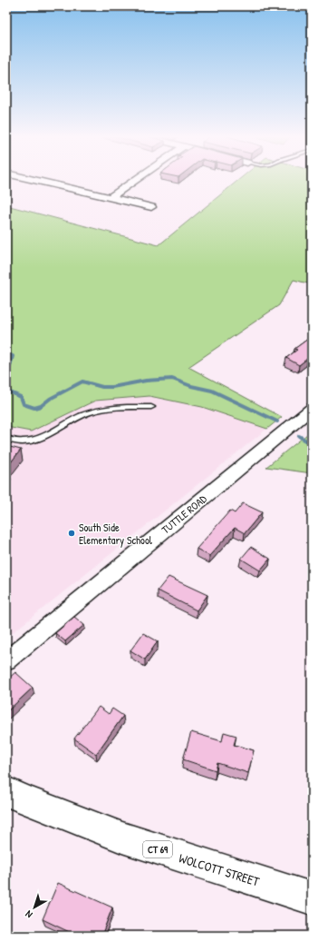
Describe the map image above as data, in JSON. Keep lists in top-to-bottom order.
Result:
{
  "streets": {
    "main road": ["CT 69", "WOLCOTT STREET"],
    "street": ["TUTTLE ROAD"]
  },
  "places": ["South Side Elementary School"],
  "north": "bottom left"
}
